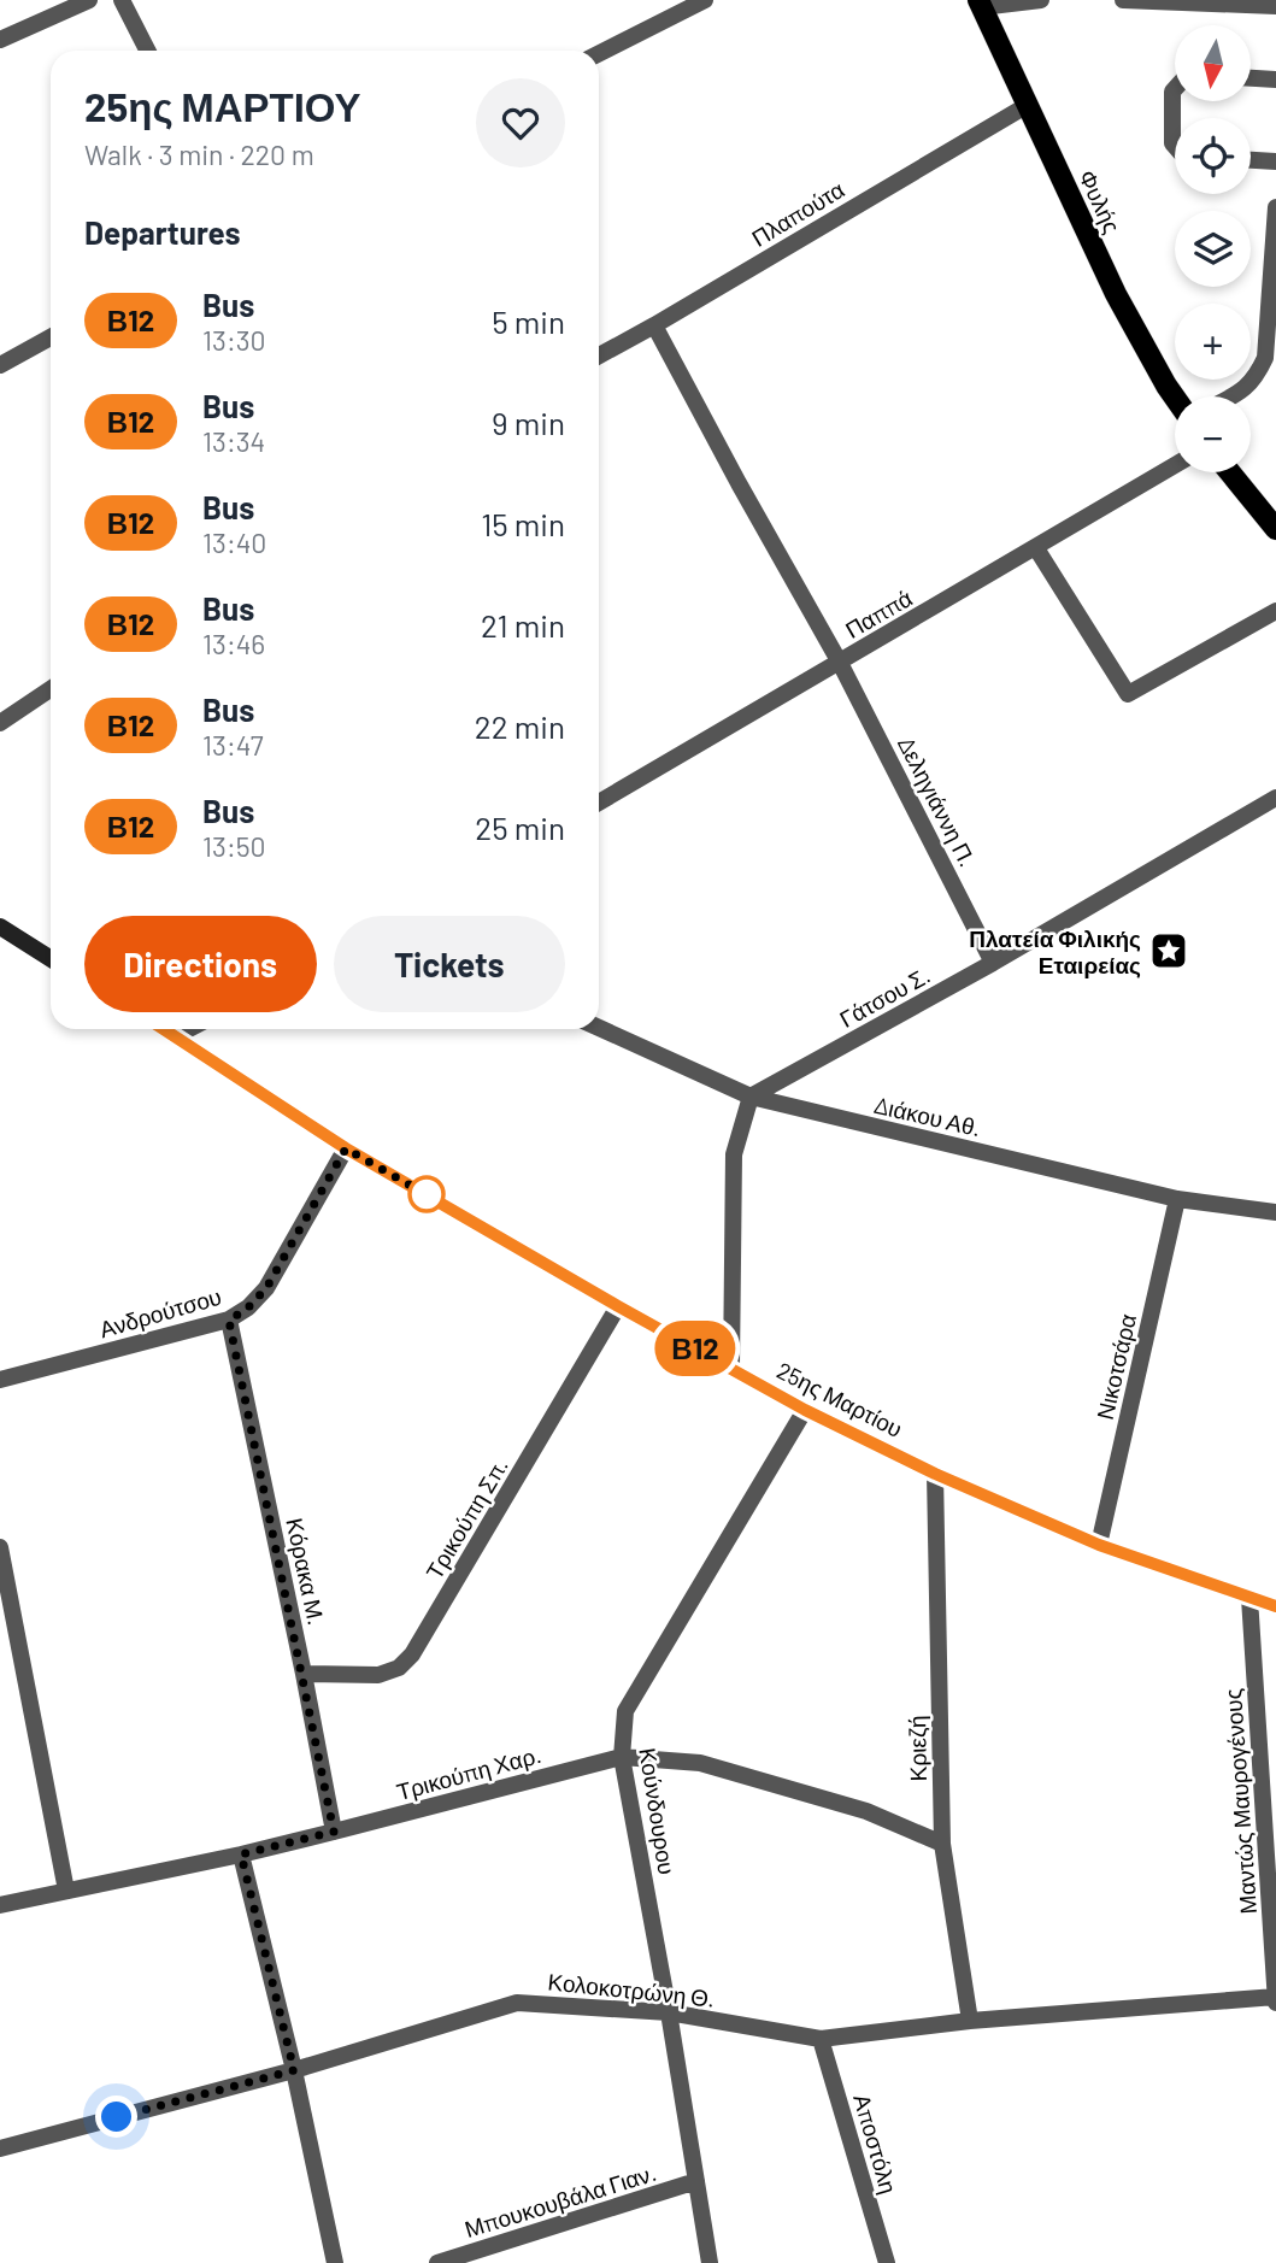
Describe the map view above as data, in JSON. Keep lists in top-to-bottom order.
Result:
{
  "streets": {
    "main road": ["Φυλής", "25ης Μαρτίου"],
    "street": [
      "Πλαπούτα",
      "Παππά",
      "Δεληγιάννη Π.",
      "Γάτσου Σ.",
      "Διάκου Αθ.",
      "Ανδρούτσου",
      "Νικοτσάρα",
      "Τρικούπη Σπ.",
      "Κόρακα Μ.",
      "Κριεζή",
      "Τρικούπη Χαρ.",
      "Μαντώς Μαυρογένους",
      "Κούνδουρου",
      "Κολοκοτρώνη Θ.",
      "Αποστόλη",
      "Μπουκουβάλα Γιαν."
    ]
  },
  "crossings": [
    ["Φυλής", "Πλαπούτα"],
    ["Πλαπούτα", "Δεληγιάννη Π."],
    ["Παππά", "Δεληγιάννη Π."],
    ["Δεληγιάννη Π.", "Γάτσου Σ."],
    ["Γάτσου Σ.", "Διάκου Αθ."],
    ["Διάκου Αθ.", "Νικοτσάρα"],
    ["Ανδρούτσου", "25ης Μαρτίου"],
    ["Ανδρούτσου", "Κόρακα Μ."],
    ["Νικοτσάρα", "25ης Μαρτίου"],
    ["25ης Μαρτίου", "Τρικούπη Σπ."],
    ["25ης Μαρτίου", "Κριεζή"],
    ["25ης Μαρτίου", "Μαντώς Μαυρογένους"],
    ["25ης Μαρτίου", "Κούνδουρου"],
    ["Τρικούπη Σπ.", "Κόρακα Μ."],
    ["Κόρακα Μ.", "Τρικούπη Χαρ."],
    ["Κριεζή", "Τρικούπη Χαρ."],
    ["Κριεζή", "Κολοκοτρώνη Θ."],
    ["Τρικούπη Χαρ.", "Κούνδουρου"],
    ["Μαντώς Μαυρογένους", "Κολοκοτρώνη Θ."],
    ["Κούνδουρου", "Κολοκοτρώνη Θ."],
    ["Κούνδουρου", "Μπουκουβάλα Γιαν."],
    ["Κολοκοτρώνη Θ.", "Αποστόλη"]
  ],
  "places": {
    "place": ["Πλατεία Φιλικής Εταιρείας"]
  },
  "lines": ["bus line Β12"],
  "north": "bottom",
  "page": {
    "on_map": "Β12",
    "map_buttons": ["+", "−"],
    "heading": [
      ["25ης ΜΑΡΤΙΟΥ", "Walk · 3 min · 220 m"],
      "Departures"
    ],
    "list": [
      {
        "mark": "Β12",
        "name": "Bus",
        "note": "13:30",
        "value": "5 min"
      },
      {
        "mark": "Β12",
        "name": "Bus",
        "note": "13:34",
        "value": "9 min"
      },
      {
        "mark": "Β12",
        "name": "Bus",
        "note": "13:40",
        "value": "15 min"
      },
      {
        "mark": "Β12",
        "name": "Bus",
        "note": "13:46",
        "value": "21 min"
      },
      {
        "mark": "Β12",
        "name": "Bus",
        "note": "13:47",
        "value": "22 min"
      },
      {
        "mark": "Β12",
        "name": "Bus",
        "note": "13:50",
        "value": "25 min"
      }
    ],
    "buttons": ["Directions", "Tickets"]
  }
}
